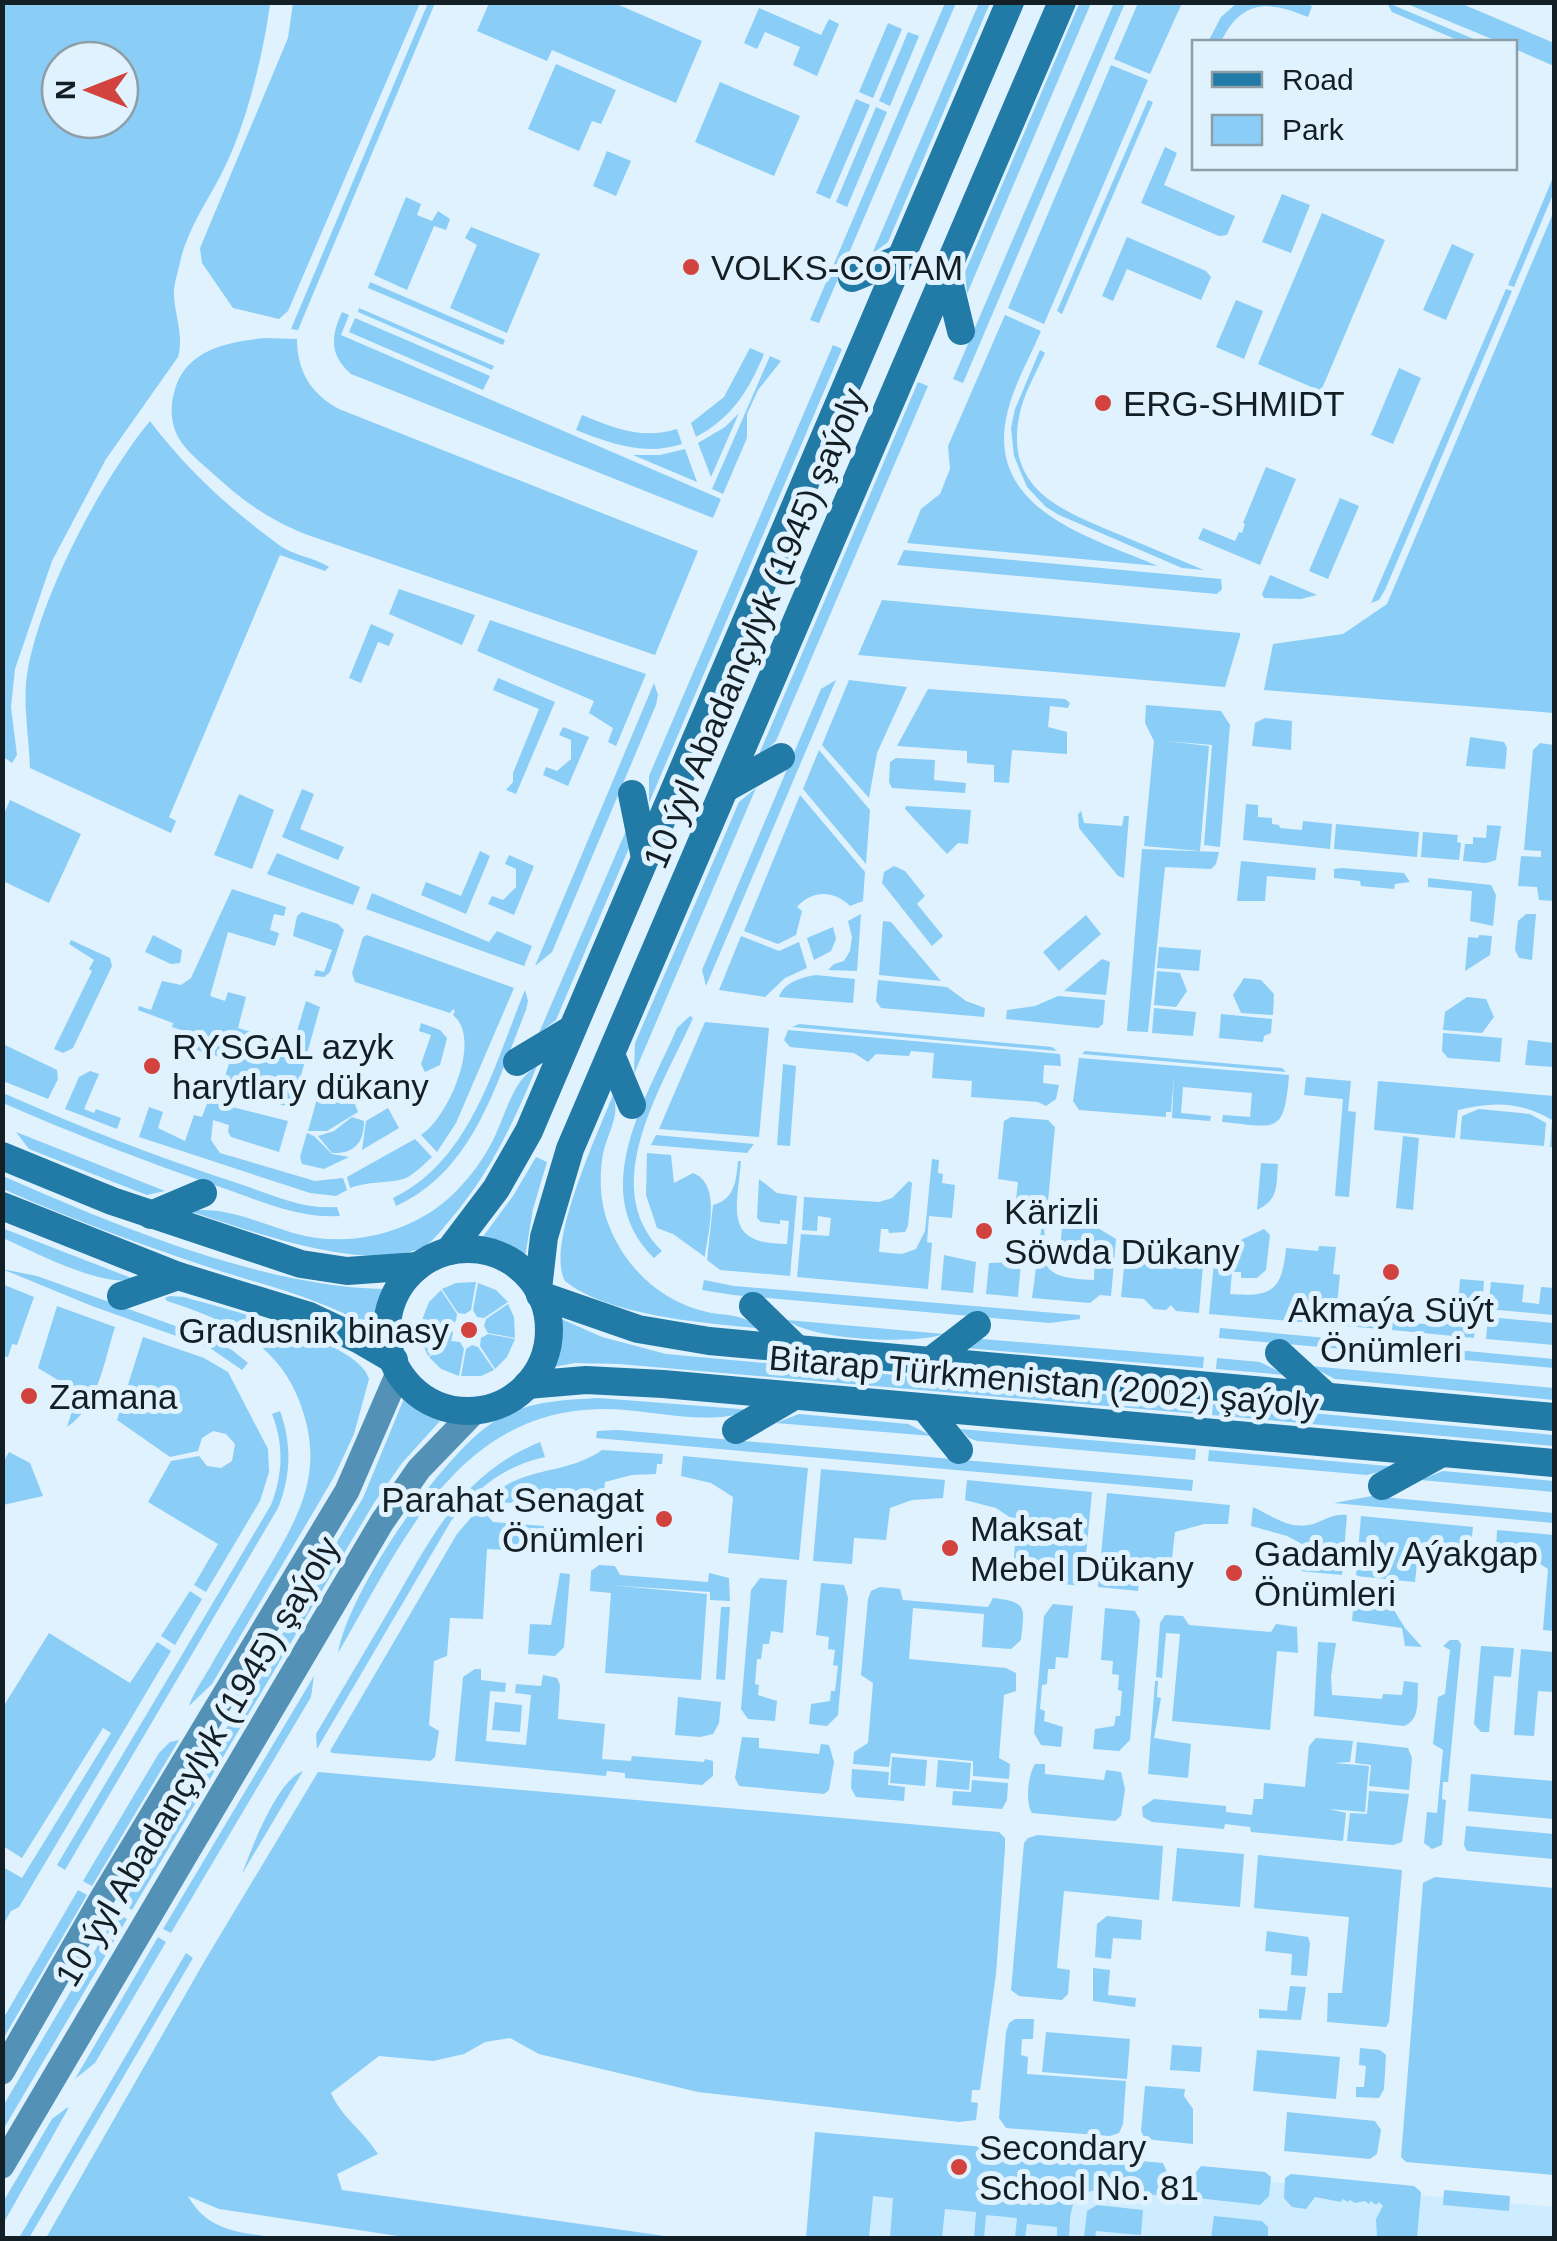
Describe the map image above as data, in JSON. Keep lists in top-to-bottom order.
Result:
{
  "streets": {
    "main road": ["10 ýyl Abadançylyk (1945) şaýoly", "Bitarap Türkmenistan (2002) şaýoly"]
  },
  "crossings": [
    ["10 ýyl Abadançylyk (1945) şaýoly", "Bitarap Türkmenistan (2002) şaýoly"]
  ],
  "places": [
    "VOLKS-COTAM",
    "ERG-SHMIDT",
    "RYSGAL azyk harytlary dükany",
    "Kärizli Söwda Dükany",
    "Akmaýa Süýt Önümleri",
    "Gradusnik binasy",
    "Zamana",
    "Parahat Senagat Önümleri",
    "Maksat Mebel Dükany",
    "Gadamly Aýakgap Önümleri",
    "Secondary School No. 81"
  ],
  "legend": ["Road", "Park"],
  "north": "left"
}
